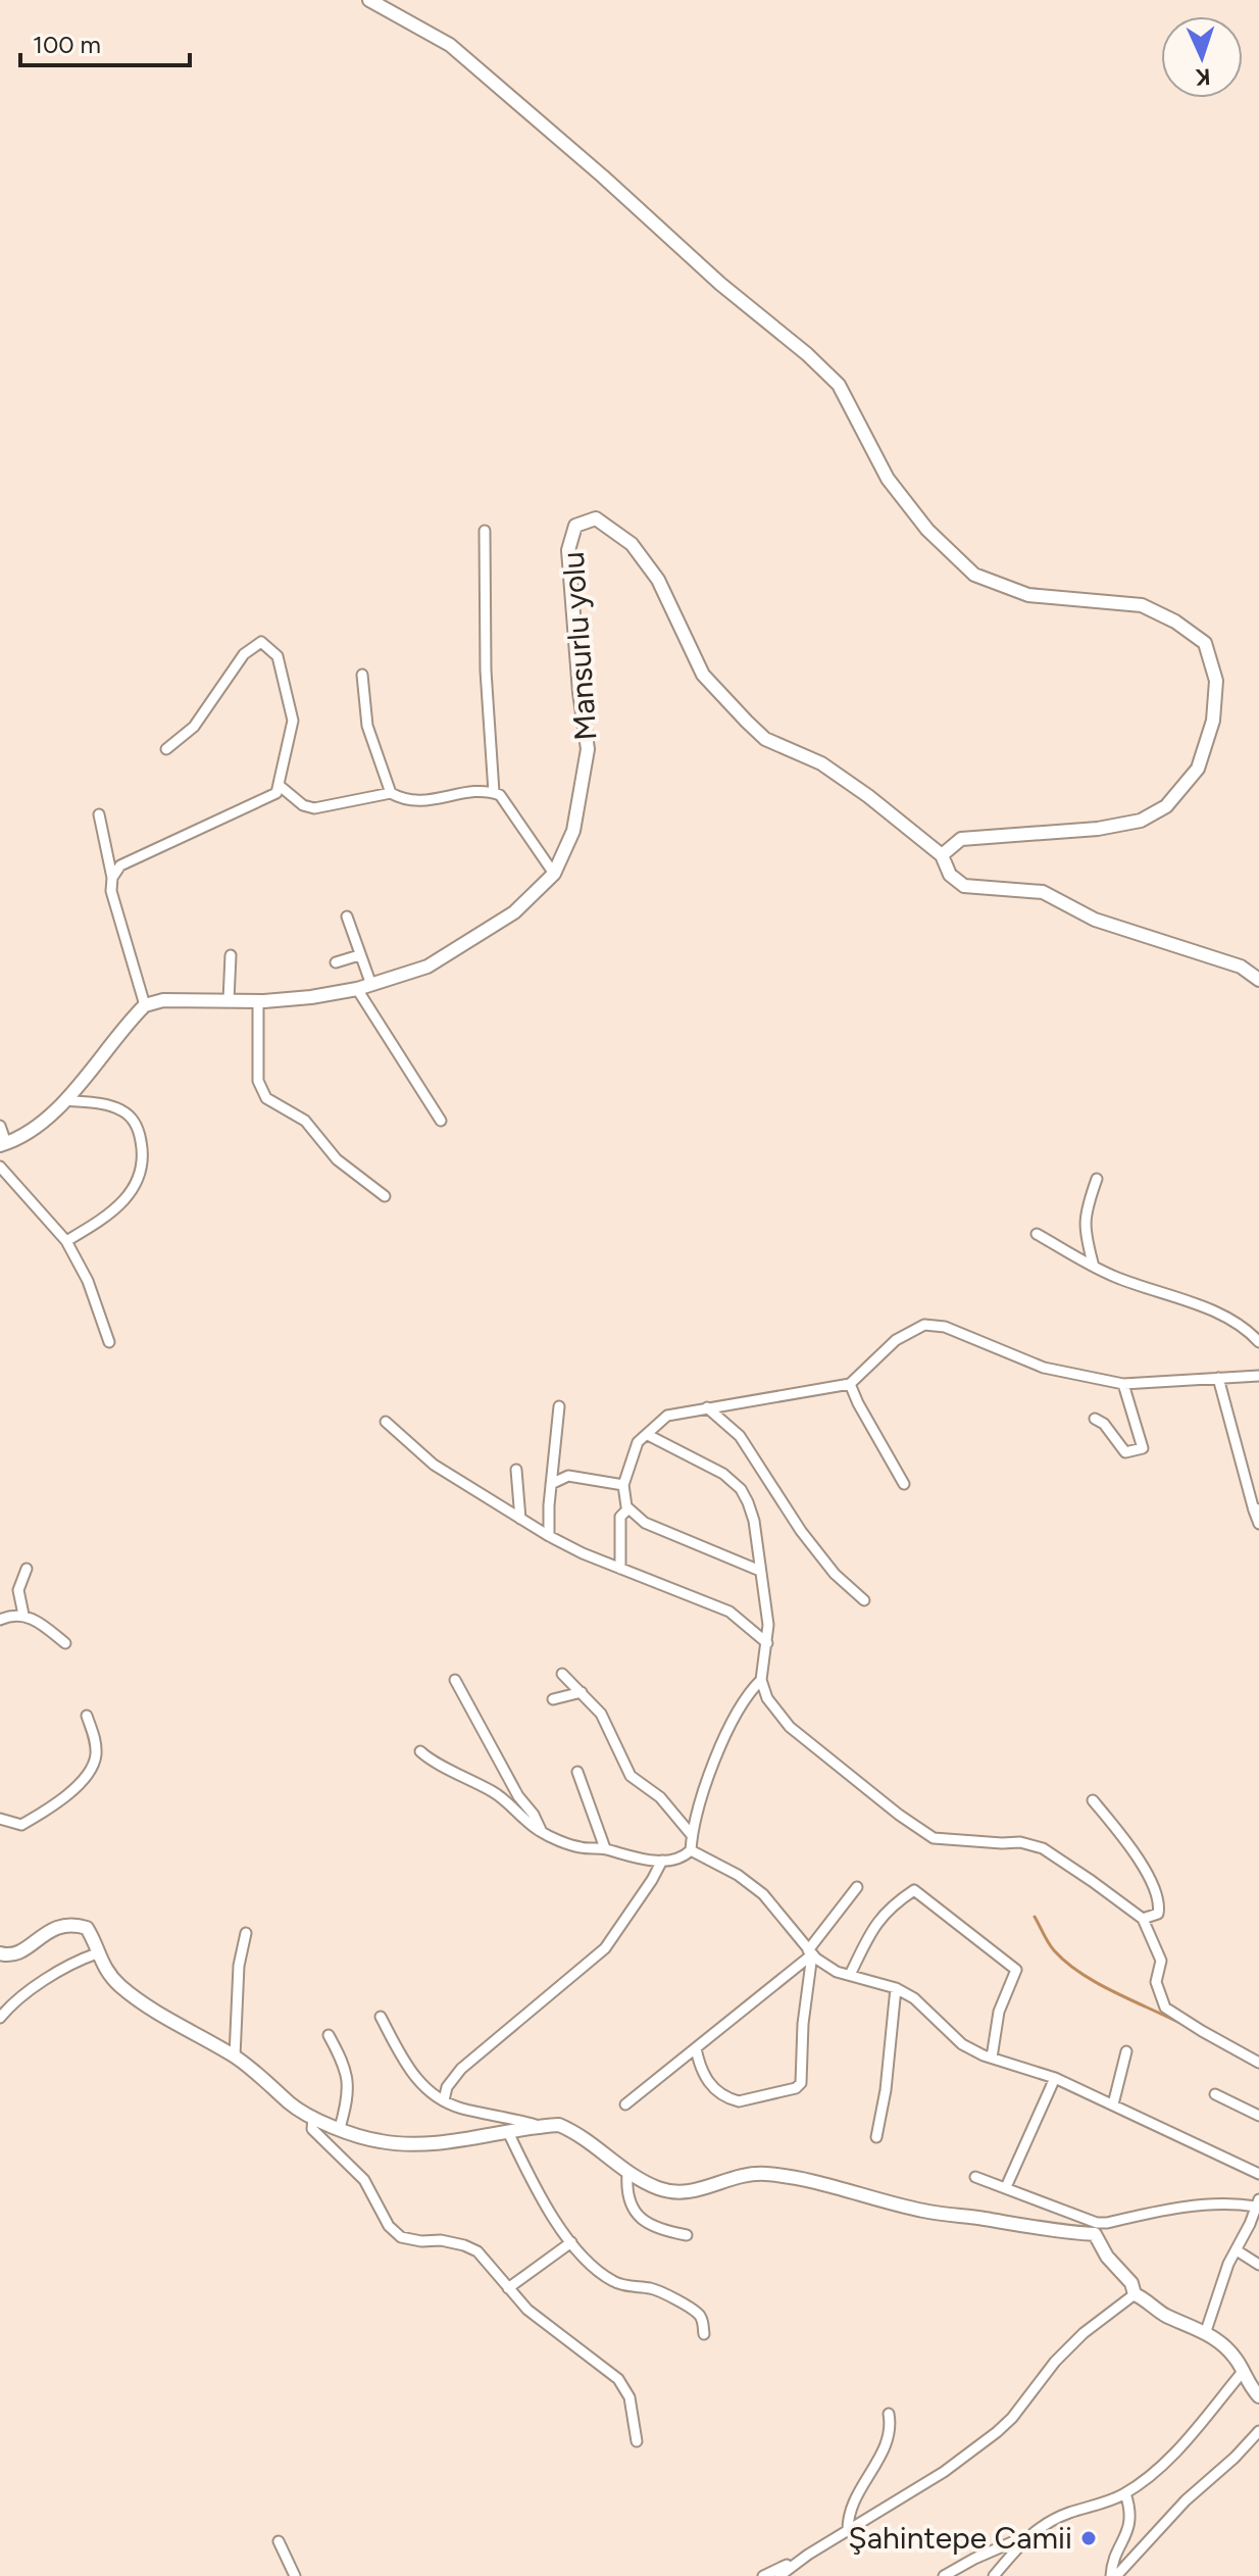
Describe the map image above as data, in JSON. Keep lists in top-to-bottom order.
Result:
{
  "streets": {
    "street": ["Mansurlu yolu"]
  },
  "places": ["Şahintepe Camii"],
  "scale_bar": "100 m",
  "north": "bottom"
}
